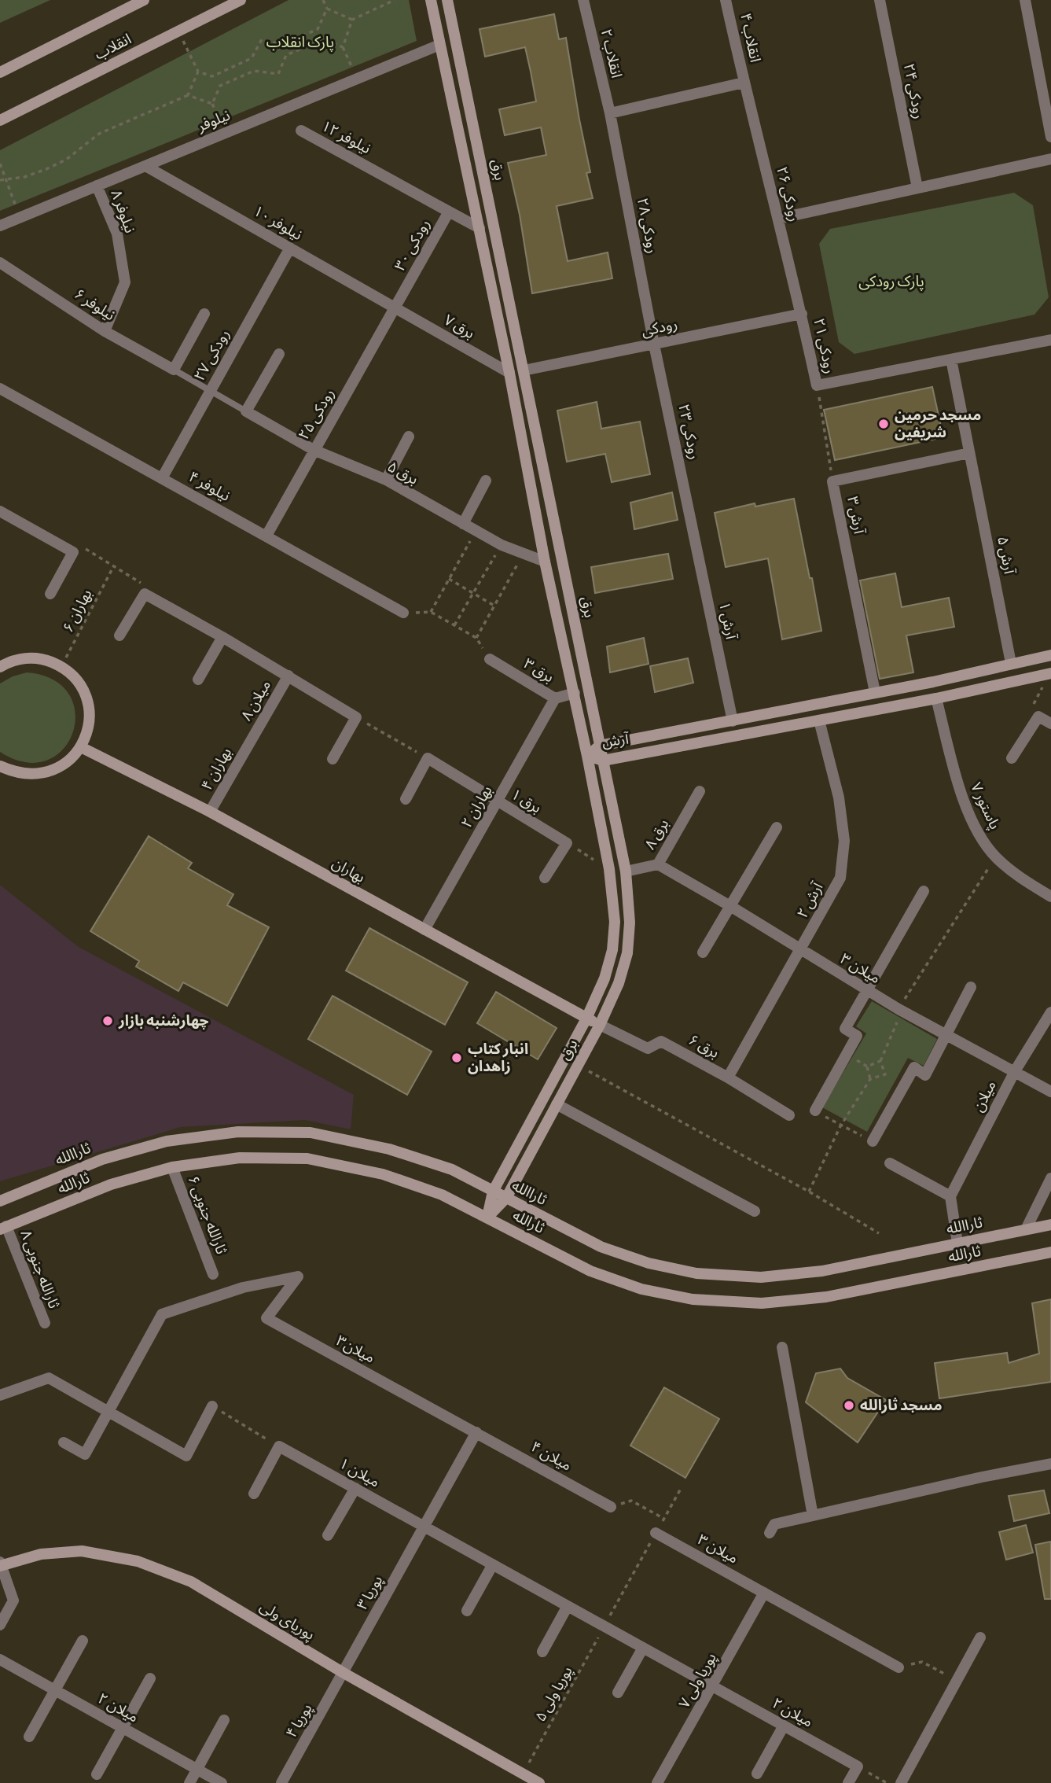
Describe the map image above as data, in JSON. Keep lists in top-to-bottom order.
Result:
{
  "streets": {
    "street": [
      "انقلاب ۴",
      "انقلاب",
      "انقلاب ۲",
      "رودکی ۲۴",
      "نیلوفر",
      "نیلوفر ۱۲",
      "برق",
      "رودکی ۲۶",
      "نیلوفر ۸",
      "نیلوفر ۱۰",
      "رودکی ۲۸",
      "رودکی ۳۰",
      "نیلوفر ۶",
      "برق ۷",
      "رودکی",
      "رودکی ۲۱",
      "رودکی ۲۷",
      "رودکی ۲۵",
      "رودکی ۲۳",
      "برق ۵",
      "نیلوفر ۴",
      "آرش ۳",
      "آرش ۵",
      "آرش ۱",
      "برق ۳",
      "میلان ۸",
      "آرش",
      "بهاران ۴",
      "برق ۱",
      "پاستور ۷",
      "بهاران ۲",
      "برق ۸",
      "بهاران",
      "آرش ۲",
      "میلان ۳",
      "برق ۶",
      "میلان",
      "ثاراالله",
      "ثارالله",
      "ثارالله جنوبی ۶",
      "ثارالله جنوبی ۸",
      "میلان۳",
      "میلان ۴",
      "میلان ۱",
      "پوریا ۳",
      "پوریای ولی",
      "پوریا ولی ۷",
      "میلان ۲",
      "پوریا ۴"
    ],
    "path": ["بهاران ۶", "پوریا ولی ۵"]
  },
  "crossings": [
    ["انقلاب ۴", "رودکی ۲۶"],
    ["انقلاب ۲", "رودکی ۲۸"],
    ["نیلوفر", "برق"],
    ["نیلوفر", "نیلوفر ۸"],
    ["نیلوفر", "نیلوفر ۱۰"],
    ["نیلوفر ۱۲", "رودکی ۳۰"],
    ["برق", "برق ۷"],
    ["برق", "رودکی"],
    ["برق", "برق ۵"],
    ["برق", "برق ۳"],
    ["برق", "آرش"],
    ["برق", "برق ۸"],
    ["برق", "بهاران"],
    ["برق", "برق ۶"],
    ["برق", "ثاراالله"],
    ["برق", "ثارالله"],
    ["رودکی ۲۶", "رودکی"],
    ["رودکی ۲۶", "رودکی ۲۱"],
    ["نیلوفر ۸", "نیلوفر ۶"],
    ["نیلوفر ۱۰", "رودکی ۳۰"],
    ["نیلوفر ۱۰", "برق ۷"],
    ["نیلوفر ۱۰", "رودکی ۲۷"],
    ["نیلوفر ۱۰", "رودکی ۲۵"],
    ["رودکی ۲۸", "رودکی"],
    ["رودکی ۲۸", "رودکی ۲۳"],
    ["رودکی ۳۰", "برق ۷"],
    ["رودکی ۳۰", "رودکی ۲۵"],
    ["برق ۷", "رودکی ۲۵"],
    ["رودکی", "رودکی ۲۱"],
    ["رودکی", "رودکی ۲۳"],
    ["رودکی ۲۷", "نیلوفر ۴"],
    ["رودکی ۲۵", "برق ۵"],
    ["رودکی ۲۵", "نیلوفر ۴"],
    ["رودکی ۲۳", "آرش ۱"],
    ["آرش ۳", "آرش ۵"],
    ["آرش ۳", "آرش"],
    ["آرش ۵", "آرش"],
    ["آرش ۱", "آرش"],
    ["برق ۳", "بهاران ۲"],
    ["میلان ۸", "بهاران ۴"],
    ["آرش", "پاستور ۷"],
    ["آرش", "آرش ۲"],
    ["بهاران ۴", "بهاران"],
    ["برق ۱", "بهاران ۲"],
    ["بهاران ۲", "بهاران"],
    ["برق ۸", "میلان ۳"],
    ["بهاران", "برق ۶"],
    ["آرش ۲", "میلان ۳"],
    ["آرش ۲", "برق ۶"],
    ["میلان ۳", "میلان"],
    ["میلان ۳", "پوریا ولی ۷"],
    ["میلان ۳", "پوریا ولی ۵"],
    ["ثارالله", "ثارالله جنوبی ۶"],
    ["ثارالله", "ثارالله جنوبی ۸"],
    ["میلان۳", "میلان ۴"],
    ["میلان۳", "پوریا ۳"],
    ["میلان ۴", "پوریا ۳"],
    ["میلان ۱", "پوریا ۳"],
    ["پوریا ۳", "پوریای ولی"],
    ["پوریا ۳", "پوریا ۴"],
    ["پوریای ولی", "پوریا ولی ۵"],
    ["پوریای ولی", "پوریا ۴"],
    ["پوریا ولی ۷", "میلان ۲"]
  ],
  "parks": ["پارک انقلاب", "پارک رودکی"],
  "places": [
    "مسجد حرمین شریفین",
    "چهارشنبه بازار",
    "انبار کتاب زاهدان",
    "مسجد ثارالله"
  ]
}
